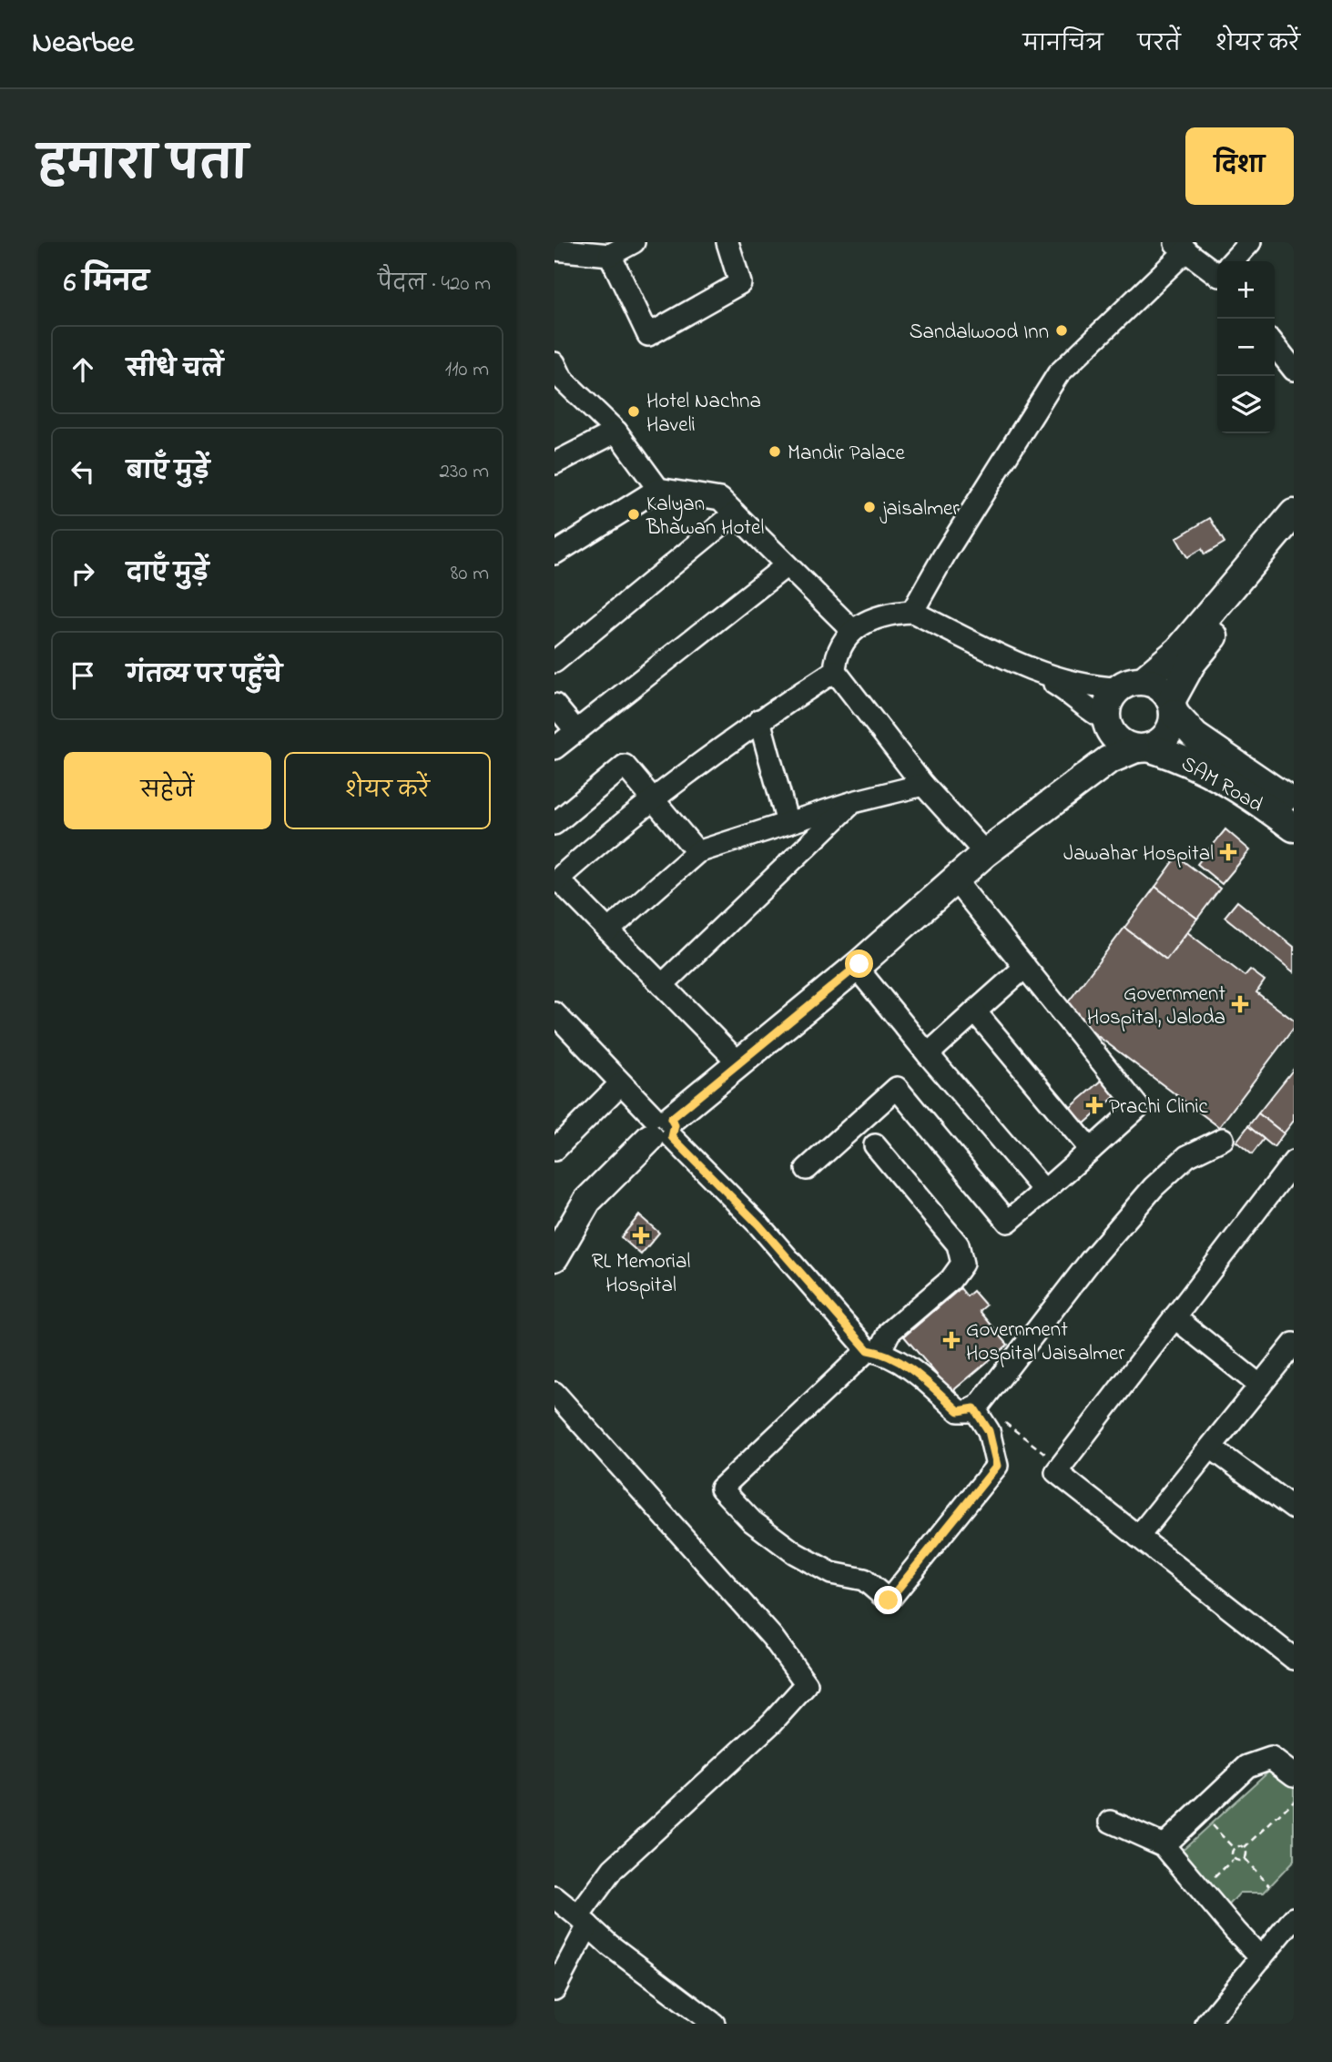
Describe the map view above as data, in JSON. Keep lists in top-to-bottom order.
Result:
{
  "streets": {
    "main road": ["SAM Road"]
  },
  "places": {
    "other": [
      "Sandalwood Inn",
      "Hotel Nachna Haveli",
      "Mandir Palace",
      "jaisalmer",
      "Kalyan Bhawan Hotel"
    ],
    "health": [
      "Jawahar Hospital",
      "Government Hospital, Jaloda",
      "Prachi Clinic",
      "RL Memorial Hospital",
      "Government Hospital Jaisalmer"
    ]
  },
  "page": {
    "header": "Nearbee",
    "nav": ["मानचित्र", "परतें", "शेयर करें"],
    "title": "हमारा पता",
    "buttons": [
      "दिशा",
      ["सहेजें", "शेयर करें"]
    ],
    "heading": ["6 मिनट", "पैदल · 420 m"],
    "map_buttons": ["+", "−"],
    "list": [
      ["सीधे चलें", "110 m"],
      ["बाएँ मुड़ें", "230 m"],
      ["दाएँ मुड़ें", "80 m"],
      "गंतव्य पर पहुँचे"
    ]
  }
}
